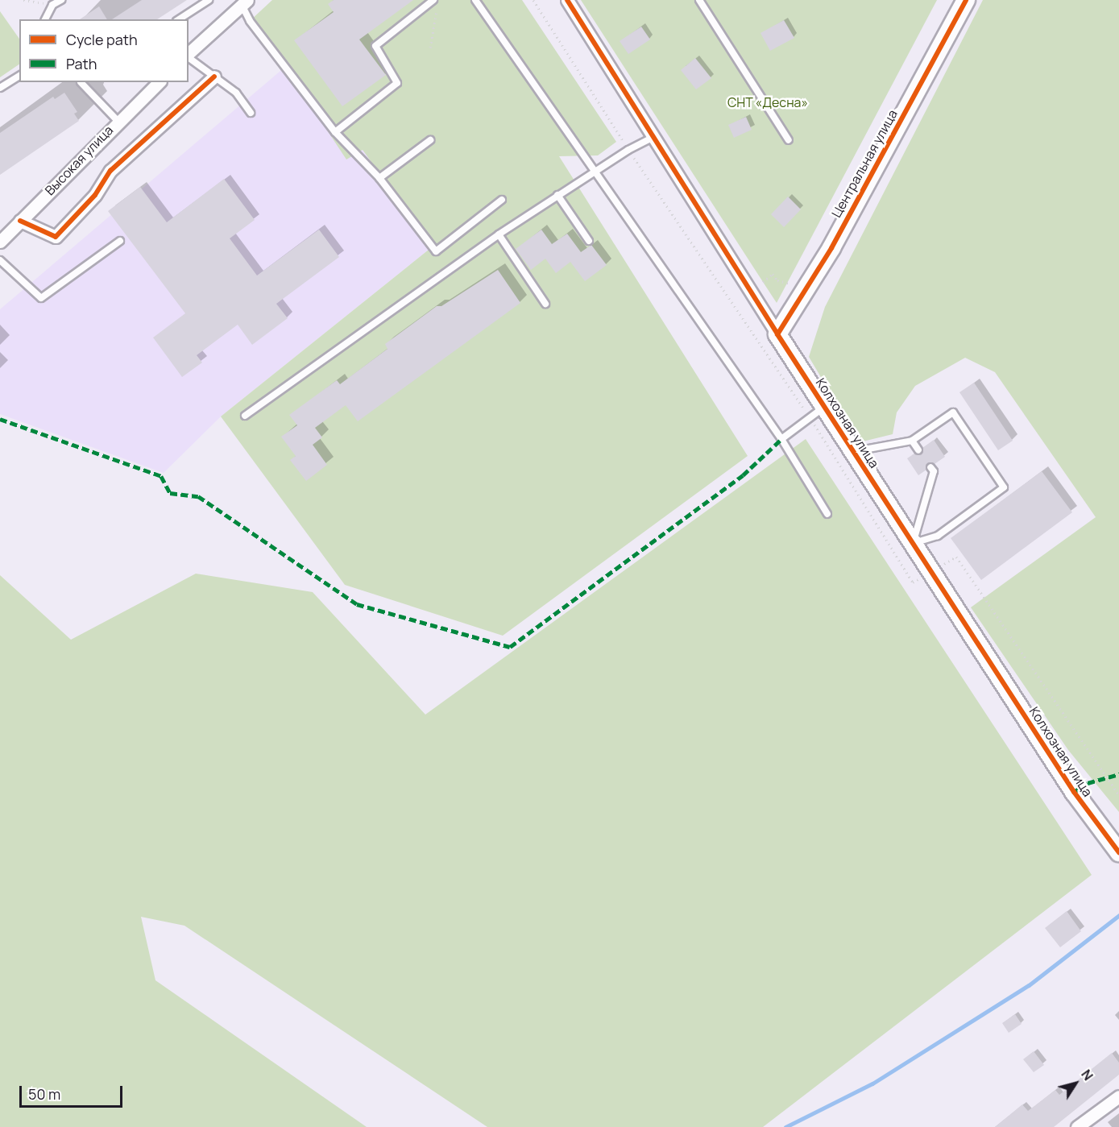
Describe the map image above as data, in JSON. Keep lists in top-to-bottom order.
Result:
{
  "streets": {
    "street": ["Высокая улица", "Центральная улица", "Колхозная улица"]
  },
  "crossings": [
    ["Центральная улица", "Колхозная улица"]
  ],
  "parks": ["СНТ «Десна»"],
  "legend": ["Cycle path", "Path"],
  "scale_bar": "50 m",
  "north": "top right"
}
